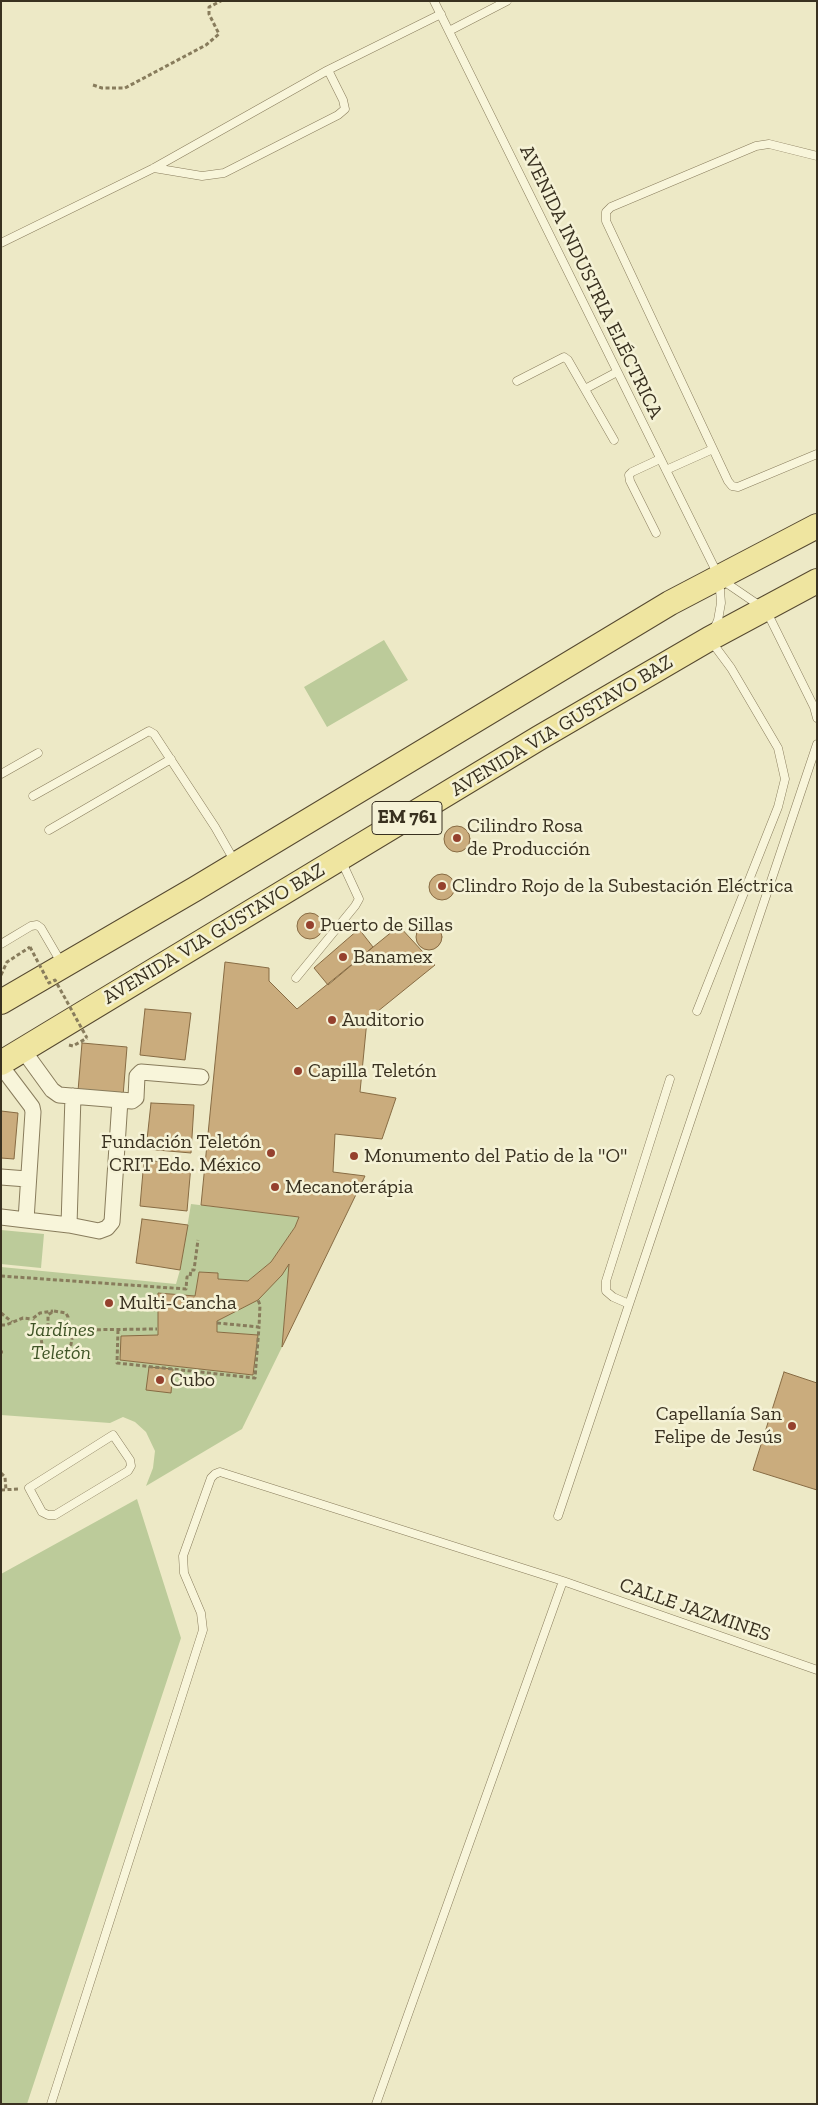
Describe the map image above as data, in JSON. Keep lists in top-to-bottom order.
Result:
{
  "streets": {
    "main road": ["AVENIDA VIA GUSTAVO BAZ", "EM 761"],
    "lane": ["AVENIDA INDUSTRIA ELÉCTRICA", "CALLE JAZMINES"]
  },
  "crossings": [
    ["AVENIDA INDUSTRIA ELÉCTRICA", "AVENIDA VIA GUSTAVO BAZ"],
    ["AVENIDA INDUSTRIA ELÉCTRICA", "EM 761"]
  ],
  "parks": ["Jardínes Teletón"],
  "places": [
    "Cilindro Rosa de Producción",
    "Clindro Rojo de la Subestación Eléctrica",
    "Puerto de Sillas",
    "Banamex",
    "Auditorio",
    "Capilla Teletón",
    "Fundación Teletón CRIT Edo. México",
    "Monumento del Patio de la \"O\"",
    "Mecanoterápia",
    "Multi-Cancha",
    "Cubo",
    "Capellanía San Felipe de Jesús"
  ]
}
